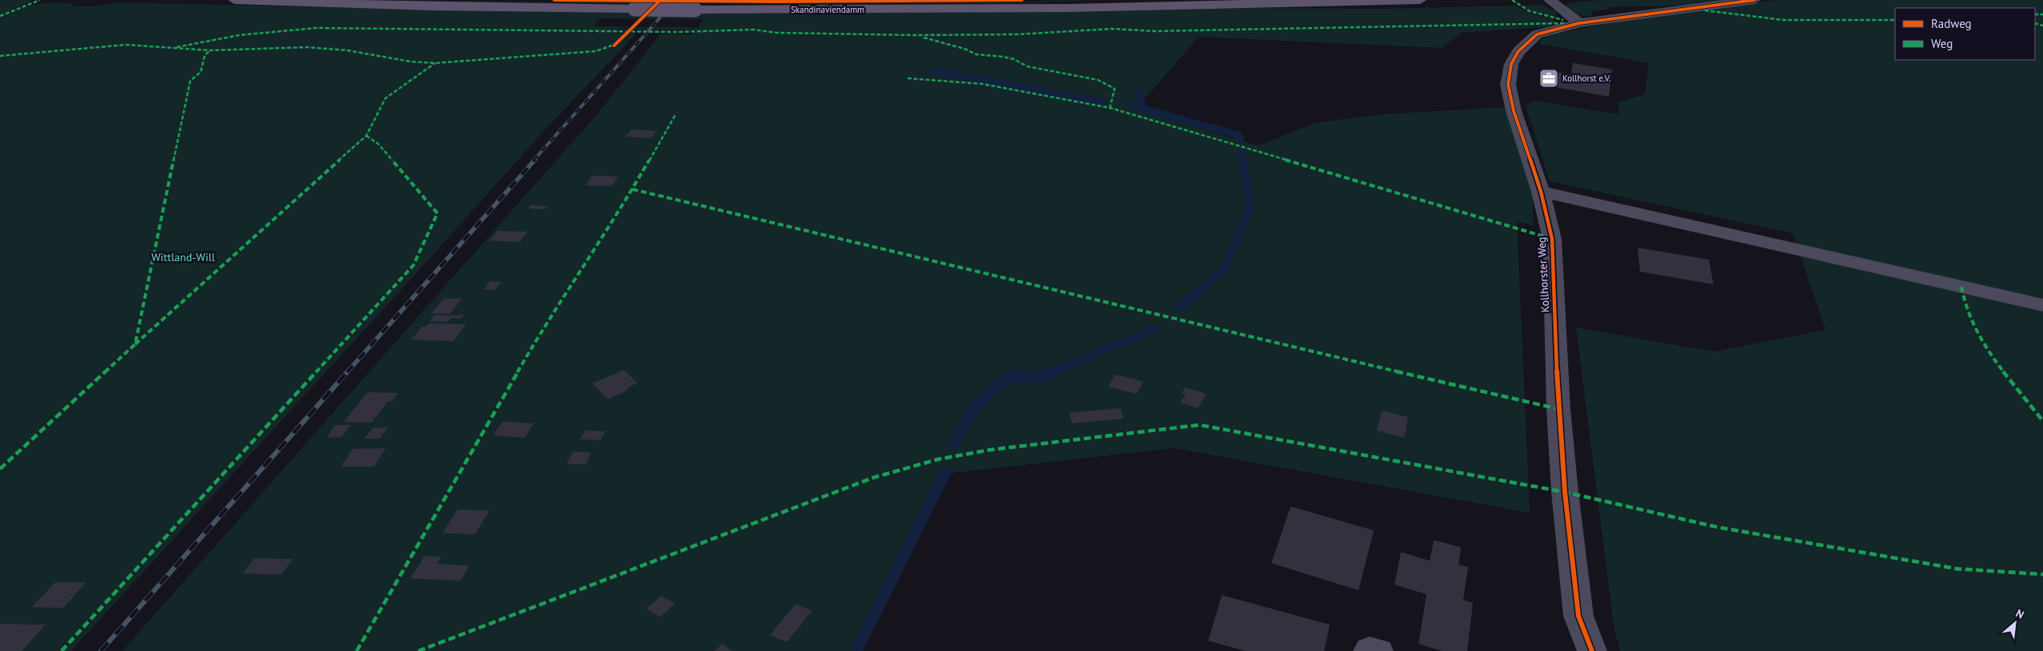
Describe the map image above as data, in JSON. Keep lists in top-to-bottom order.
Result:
{
  "streets": {
    "main road": ["Skandinaviendamm"],
    "street": ["Kollhorster Weg"]
  },
  "parks": ["Wittland-Will"],
  "places": {
    "office": ["Kollhorst e.V."]
  },
  "legend": ["Radweg", "Weg"],
  "north": "top right"
}
